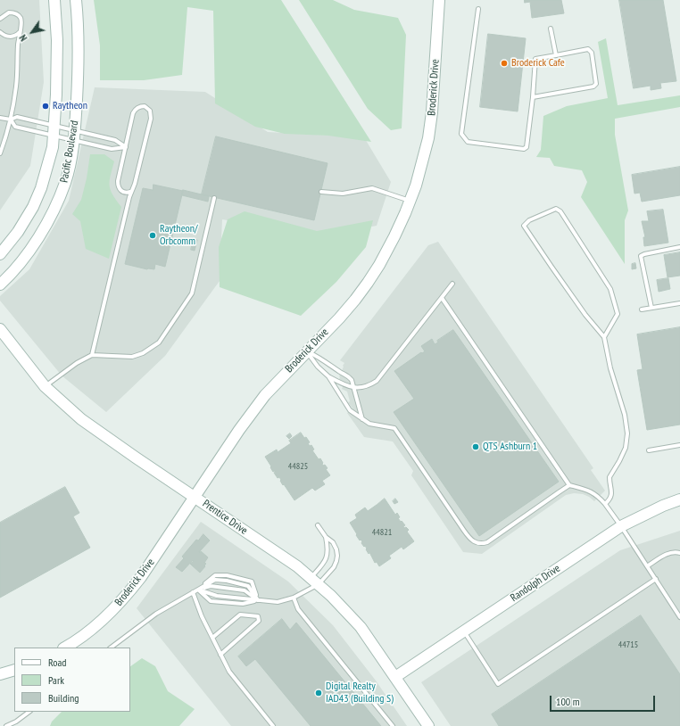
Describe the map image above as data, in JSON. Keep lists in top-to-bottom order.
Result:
{
  "streets": {
    "street": [
      "Broderick Drive",
      "Pacific Boulevard",
      "Prentice Drive",
      "Randolph Drive"
    ]
  },
  "crossings": [
    ["Broderick Drive", "Prentice Drive"],
    ["Prentice Drive", "Randolph Drive"]
  ],
  "places": [
    "Broderick Cafe",
    "Raytheon",
    "Raytheon/ Orbcomm",
    "QTS Ashburn 1",
    "Digital Realty IAD43 (Building S)"
  ],
  "house_numbers": ["44825", "44821", "44715"],
  "legend": ["Road", "Park", "Building"],
  "scale_bar": "100 m",
  "north": "bottom left"
}
